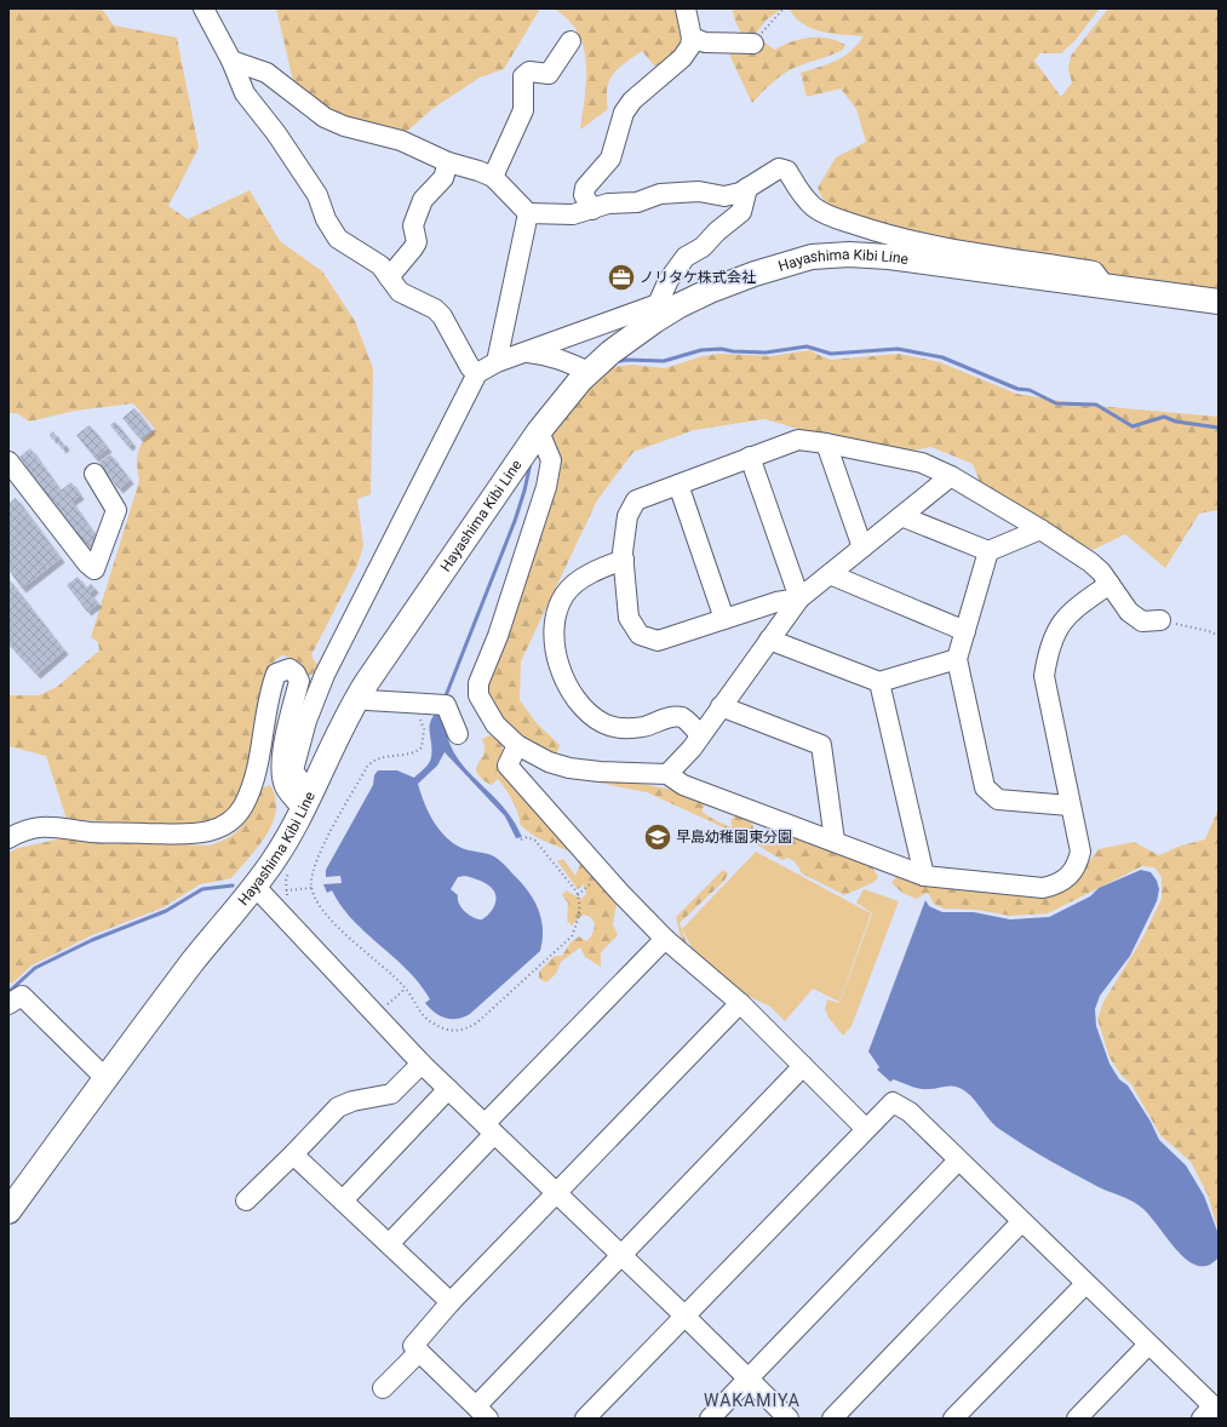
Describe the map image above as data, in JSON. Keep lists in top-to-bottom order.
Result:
{
  "streets": {
    "main road": ["Hayashima Kibi Line"]
  },
  "districts": ["WAKAMIYA"],
  "places": {
    "office": ["ノリタケ株式会社"],
    "school or university": ["早島幼稚園東分園"]
  }
}
